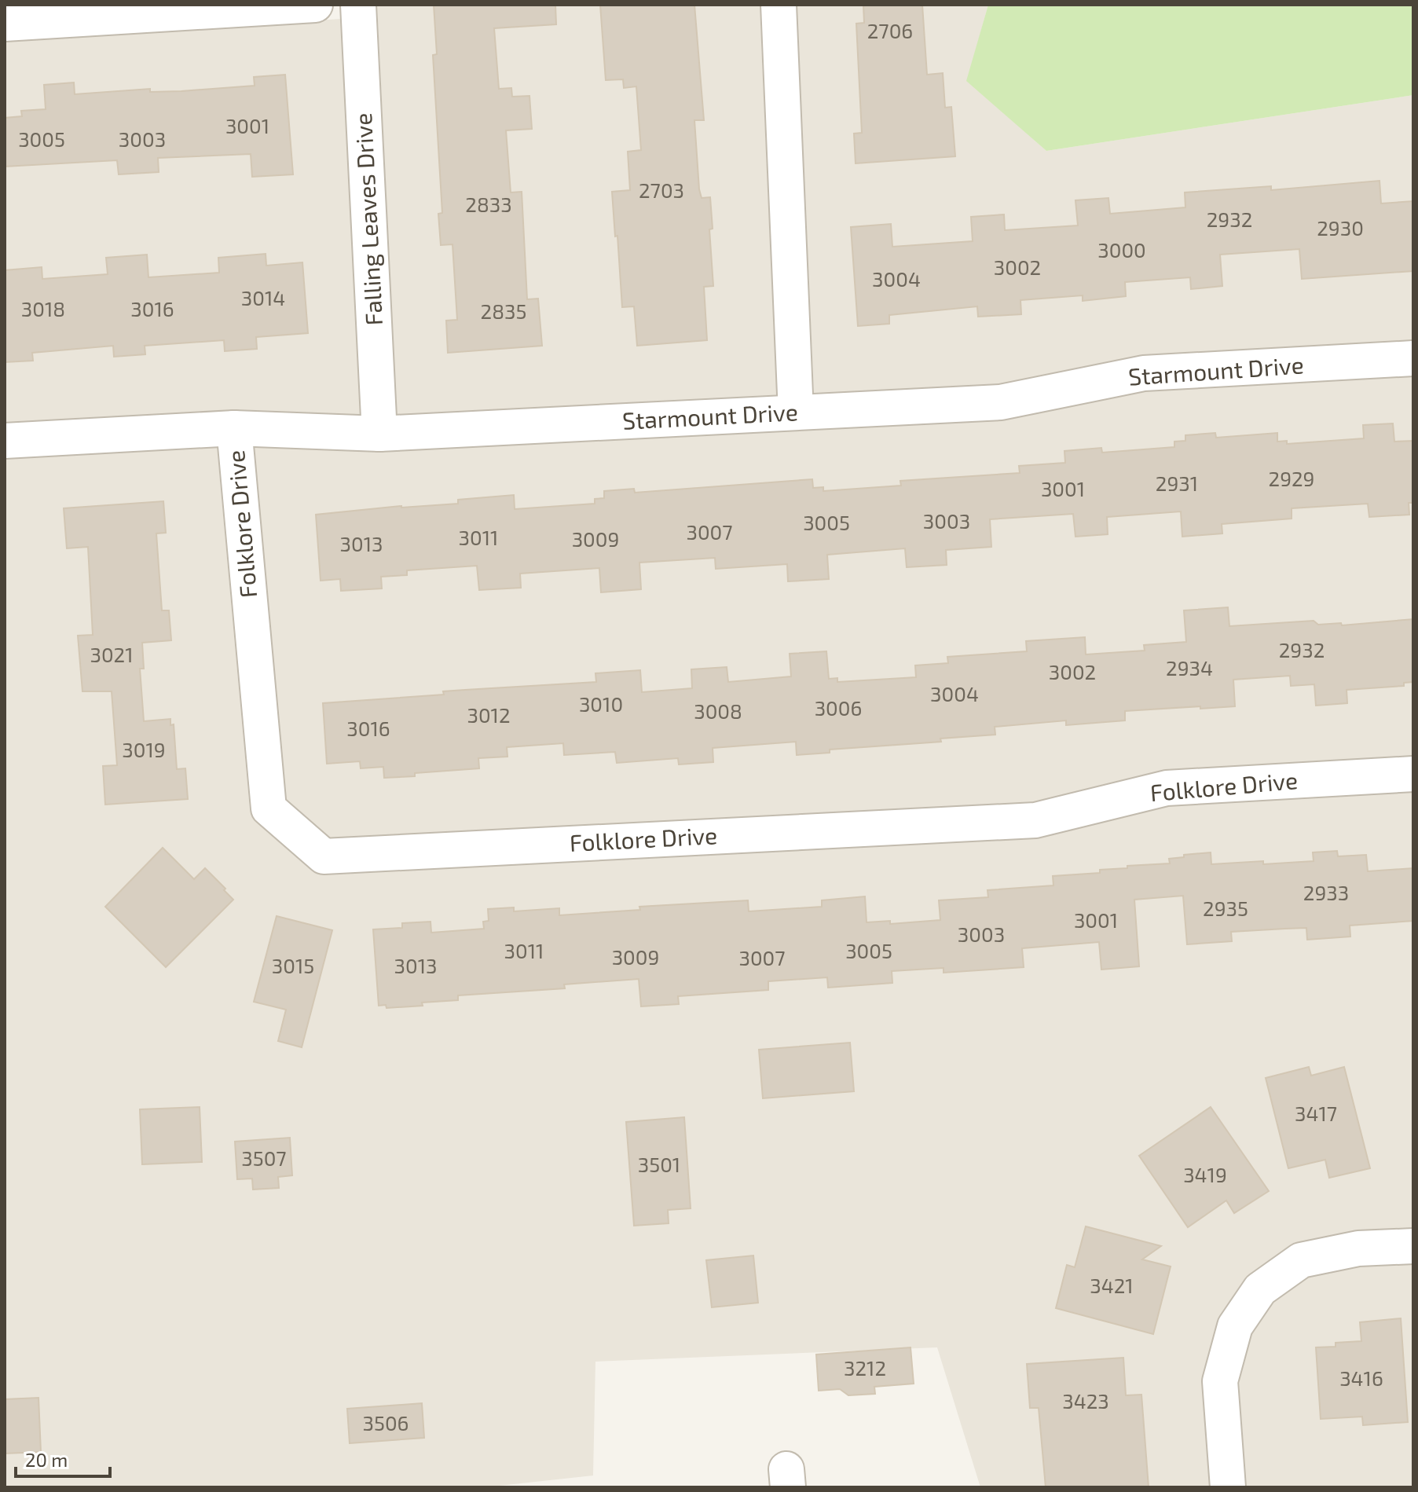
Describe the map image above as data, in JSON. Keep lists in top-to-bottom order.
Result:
{
  "streets": {
    "street": ["Falling Leaves Drive", "Starmount Drive", "Folklore Drive"]
  },
  "crossings": [
    ["Falling Leaves Drive", "Starmount Drive"],
    ["Starmount Drive", "Folklore Drive"]
  ],
  "house_numbers": [
    "2706",
    "3001",
    "3005",
    "3003",
    "2703",
    "2833",
    "2932",
    "2930",
    "3000",
    "3002",
    "3004",
    "3014",
    "3018",
    "3016",
    "2835",
    "2929",
    "2931",
    "3001",
    "3003",
    "3005",
    "3007",
    "3011",
    "3009",
    "3013",
    "2932",
    "3021",
    "2934",
    "3002",
    "3004",
    "3010",
    "3006",
    "3008",
    "3012",
    "3016",
    "3019",
    "2933",
    "2935",
    "3001",
    "3003",
    "3011",
    "3005",
    "3009",
    "3007",
    "3015",
    "3013",
    "3417",
    "3507",
    "3501",
    "3419",
    "3421",
    "3212",
    "3416",
    "3423",
    "3506"
  ],
  "scale_bar": "20 m"
}
